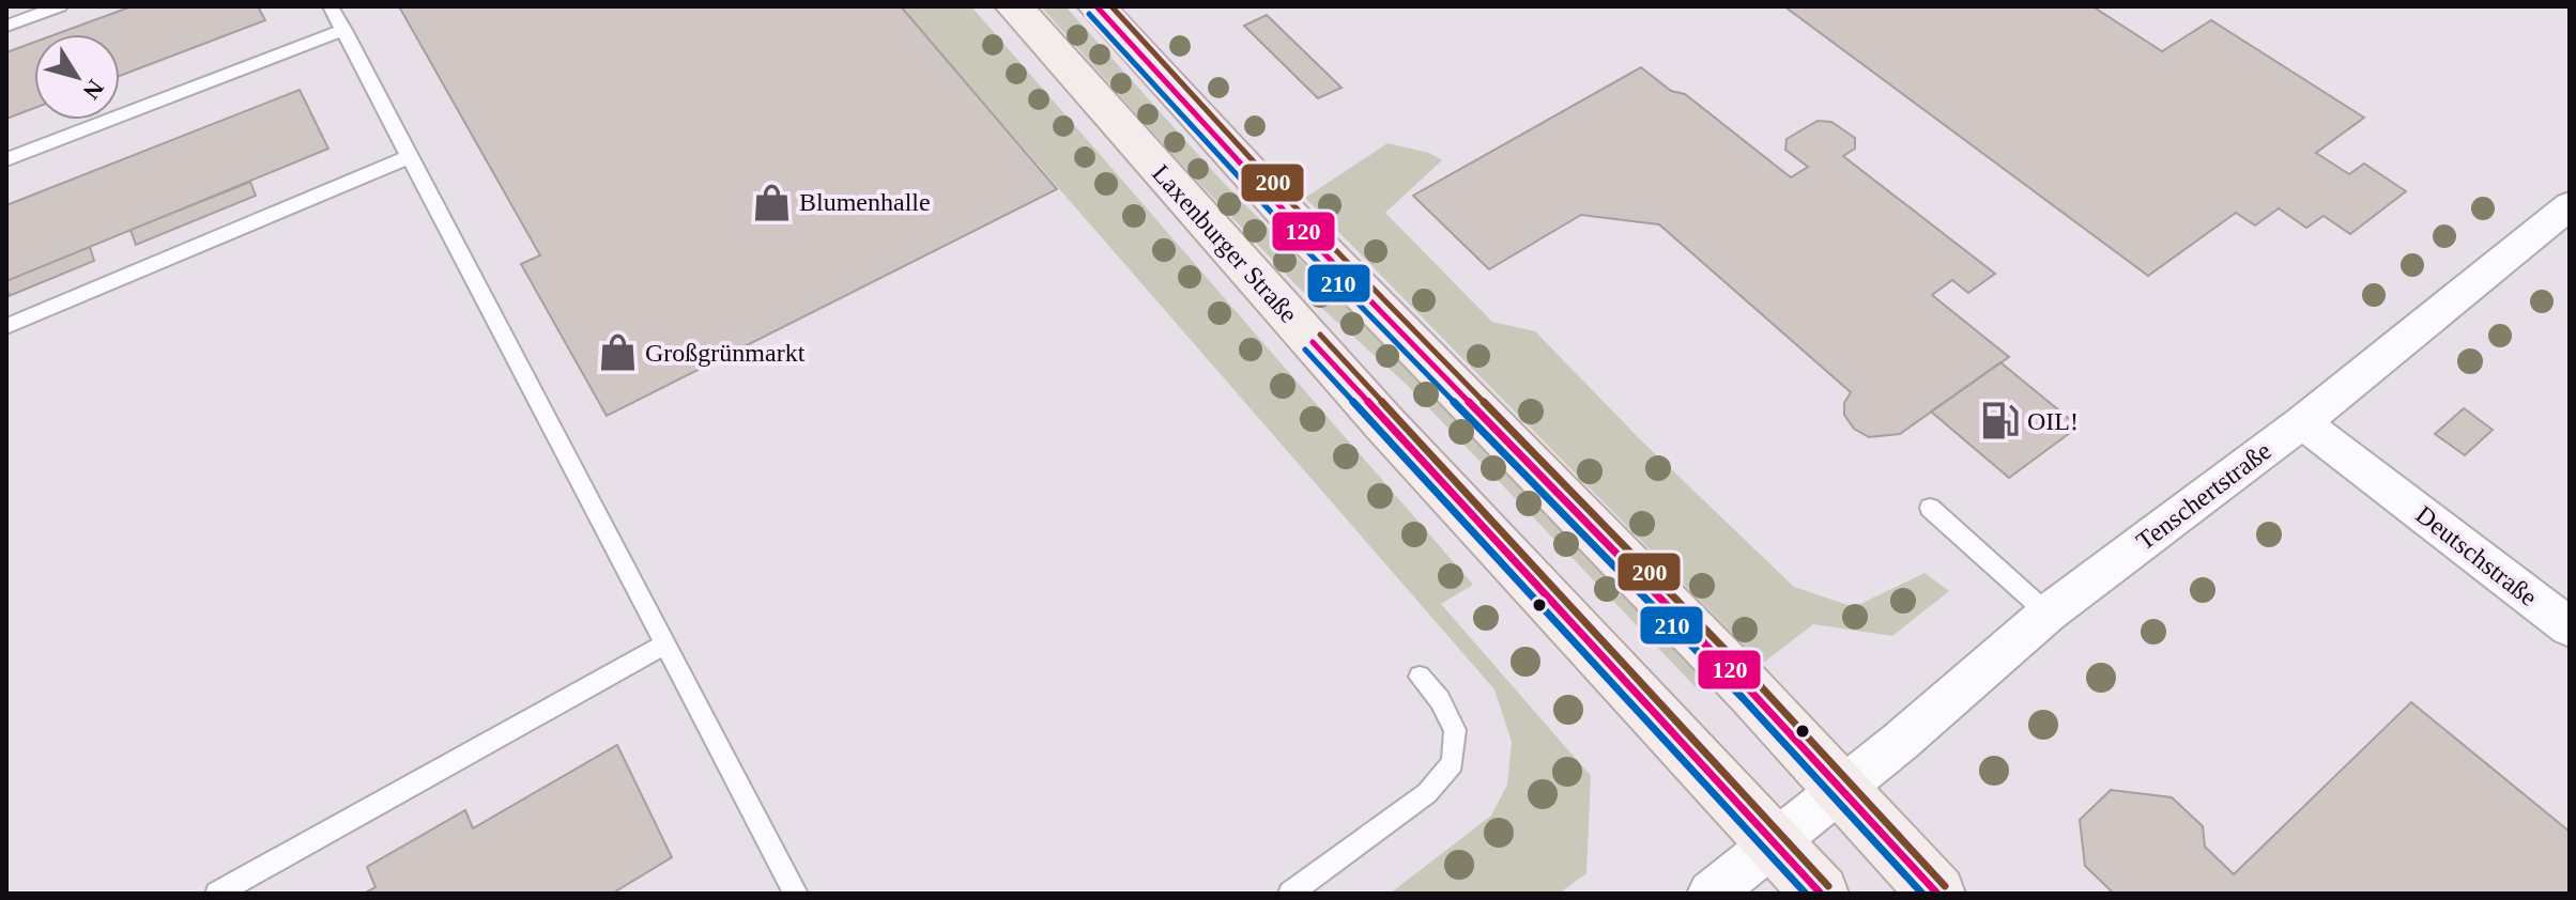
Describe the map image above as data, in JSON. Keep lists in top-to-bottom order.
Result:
{
  "streets": {
    "main road": ["Laxenburger Straße"],
    "street": ["Tenschertstraße", "Deutschstraße"]
  },
  "crossings": [
    ["Laxenburger Straße", "Tenschertstraße"],
    ["Tenschertstraße", "Deutschstraße"]
  ],
  "places": {
    "shop": ["Blumenhalle", "Großgrünmarkt"],
    "fuel station": ["OIL!"]
  },
  "lines": ["transit line 120", "transit line 200", "transit line 210"],
  "north": "bottom right"
}
